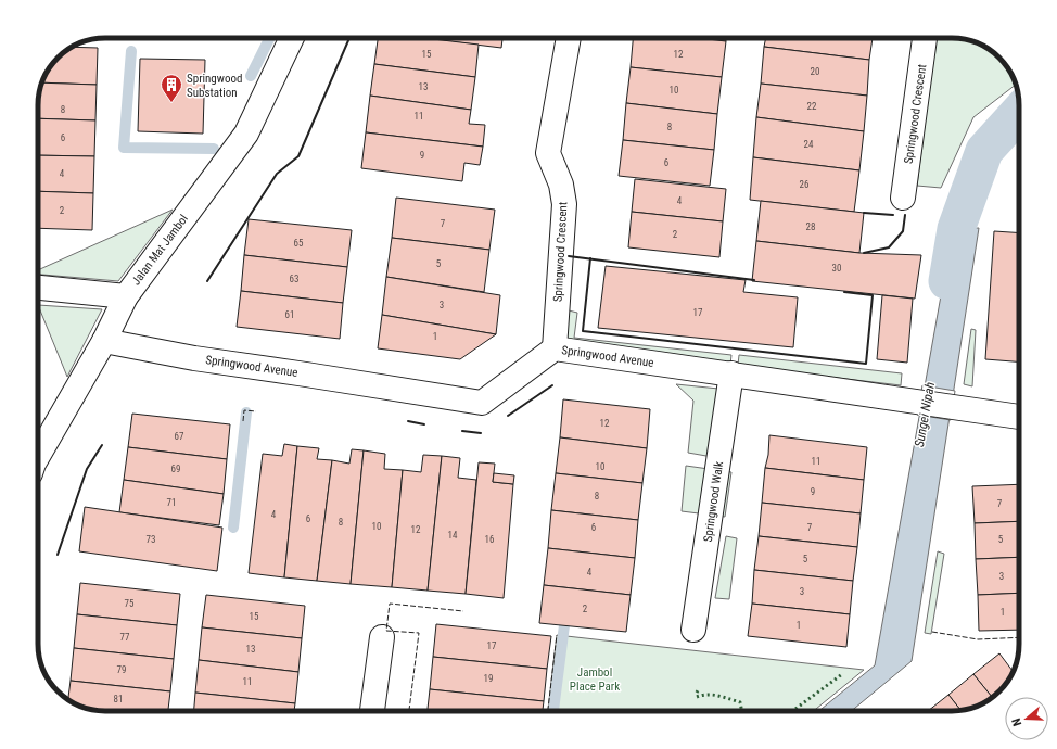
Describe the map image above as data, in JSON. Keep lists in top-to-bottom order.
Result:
{
  "streets": {
    "street": [
      "Springwood Crescent",
      "Jalan Mat Jambol",
      "Springwood Avenue",
      "Springwood Walk"
    ]
  },
  "crossings": [
    ["Springwood Crescent", "Springwood Avenue"],
    ["Jalan Mat Jambol", "Springwood Avenue"],
    ["Springwood Avenue", "Springwood Walk"]
  ],
  "water": ["Sungei Nipah"],
  "parks": ["Jambol Place Park"],
  "places": {
    "building": ["Springwood Substation"]
  },
  "house_numbers": [
    "15",
    "12",
    "20",
    "13",
    "10",
    "22",
    "8",
    "11",
    "8",
    "6",
    "24",
    "9",
    "6",
    "4",
    "26",
    "4",
    "2",
    "7",
    "28",
    "2",
    "65",
    "5",
    "30",
    "63",
    "3",
    "17",
    "61",
    "1",
    "12",
    "67",
    "11",
    "10",
    "69",
    "9",
    "8",
    "71",
    "7",
    "4",
    "6",
    "8",
    "10",
    "6",
    "7",
    "12",
    "14",
    "73",
    "16",
    "5",
    "5",
    "4",
    "3",
    "3",
    "75",
    "2",
    "1",
    "15",
    "1",
    "77",
    "17",
    "13",
    "79",
    "19",
    "11",
    "81"
  ],
  "north": "left"
}
